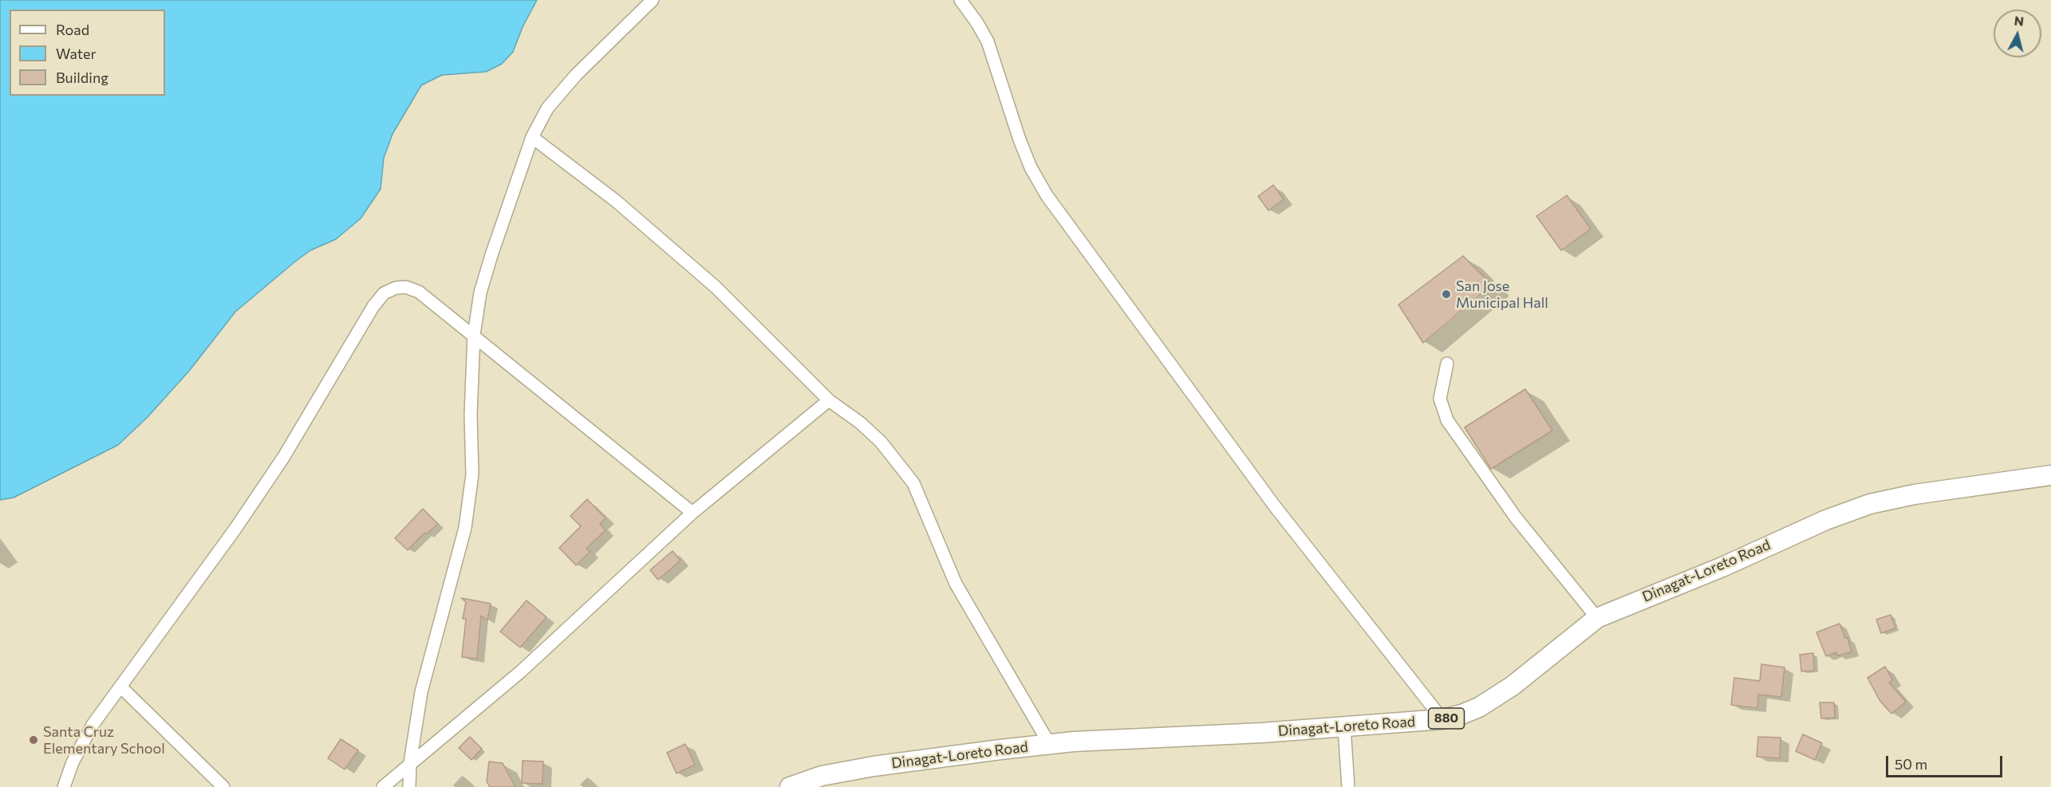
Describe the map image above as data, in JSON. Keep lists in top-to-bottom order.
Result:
{
  "streets": {
    "main road": ["Dinagat-Loreto Road", "880"]
  },
  "places": ["San Jose Municipal Hall", "Santa Cruz Elementary School"],
  "legend": ["Road", "Water", "Building"],
  "scale_bar": "50 m",
  "north": "top"
}
